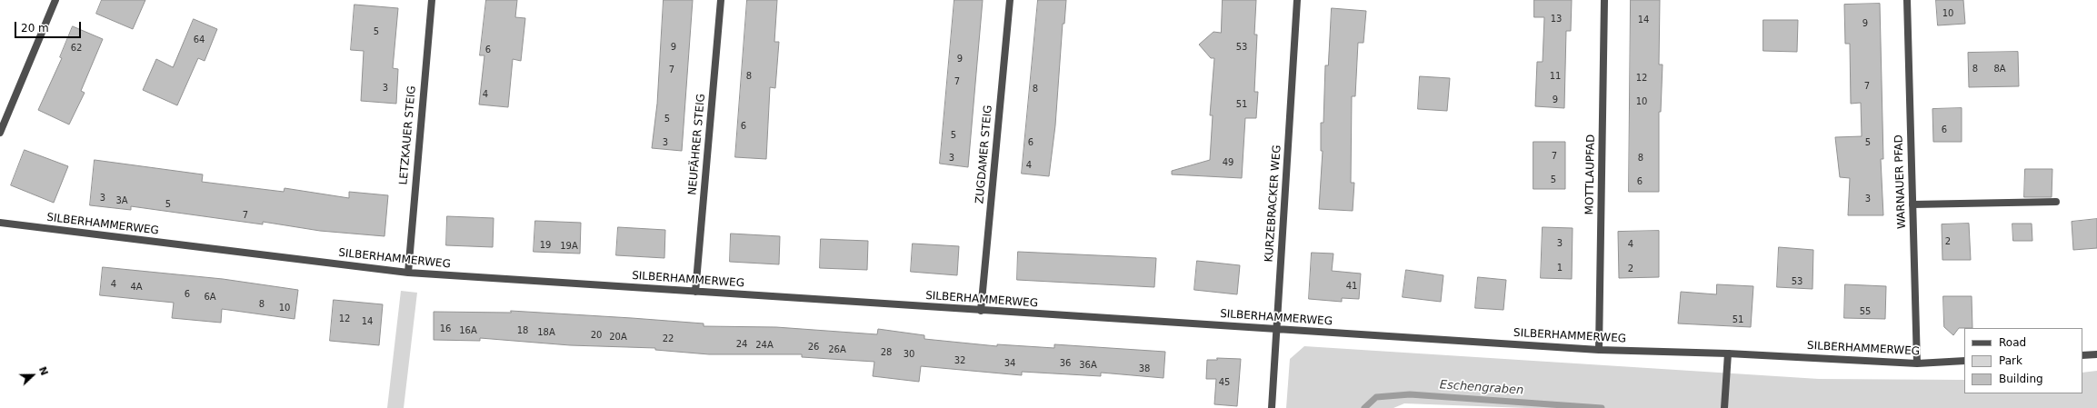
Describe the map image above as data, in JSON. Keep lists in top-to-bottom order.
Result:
{
  "streets": {
    "street": [
      "LETZKAUER STEIG",
      "NEUFÄHRER STEIG",
      "ZUGDAMER STEIG",
      "MOTTLAUPFAD",
      "WARNAUER PFAD",
      "KURZEBRACKER WEG",
      "SILBERHAMMERWEG"
    ]
  },
  "crossings": [
    ["LETZKAUER STEIG", "SILBERHAMMERWEG"],
    ["NEUFÄHRER STEIG", "SILBERHAMMERWEG"],
    ["ZUGDAMER STEIG", "SILBERHAMMERWEG"],
    ["MOTTLAUPFAD", "SILBERHAMMERWEG"],
    ["WARNAUER PFAD", "SILBERHAMMERWEG"],
    ["KURZEBRACKER WEG", "SILBERHAMMERWEG"]
  ],
  "water": ["Eschengraben"],
  "house_numbers": [
    "10",
    "13",
    "14",
    "9",
    "5",
    "64",
    "9",
    "53",
    "62",
    "6",
    "9",
    "8",
    "8A",
    "7",
    "8",
    "11",
    "12",
    "7",
    "7",
    "3",
    "8",
    "4",
    "9",
    "10",
    "51",
    "5",
    "6",
    "6",
    "5",
    "3",
    "6",
    "5",
    "7",
    "3",
    "8",
    "49",
    "4",
    "5",
    "6",
    "3",
    "3",
    "3A",
    "5",
    "7",
    "2",
    "3",
    "4",
    "19",
    "19A",
    "1",
    "2",
    "53",
    "4",
    "41",
    "4A",
    "6",
    "6A",
    "8",
    "10",
    "55",
    "12",
    "51",
    "14",
    "16",
    "16A",
    "18",
    "18A",
    "20",
    "20A",
    "22",
    "24",
    "24A",
    "26",
    "26A",
    "28",
    "30",
    "32",
    "34",
    "36",
    "36A",
    "38",
    "45"
  ],
  "legend": ["Road", "Park", "Building"],
  "scale_bar": "20 m",
  "north": "right"
}
